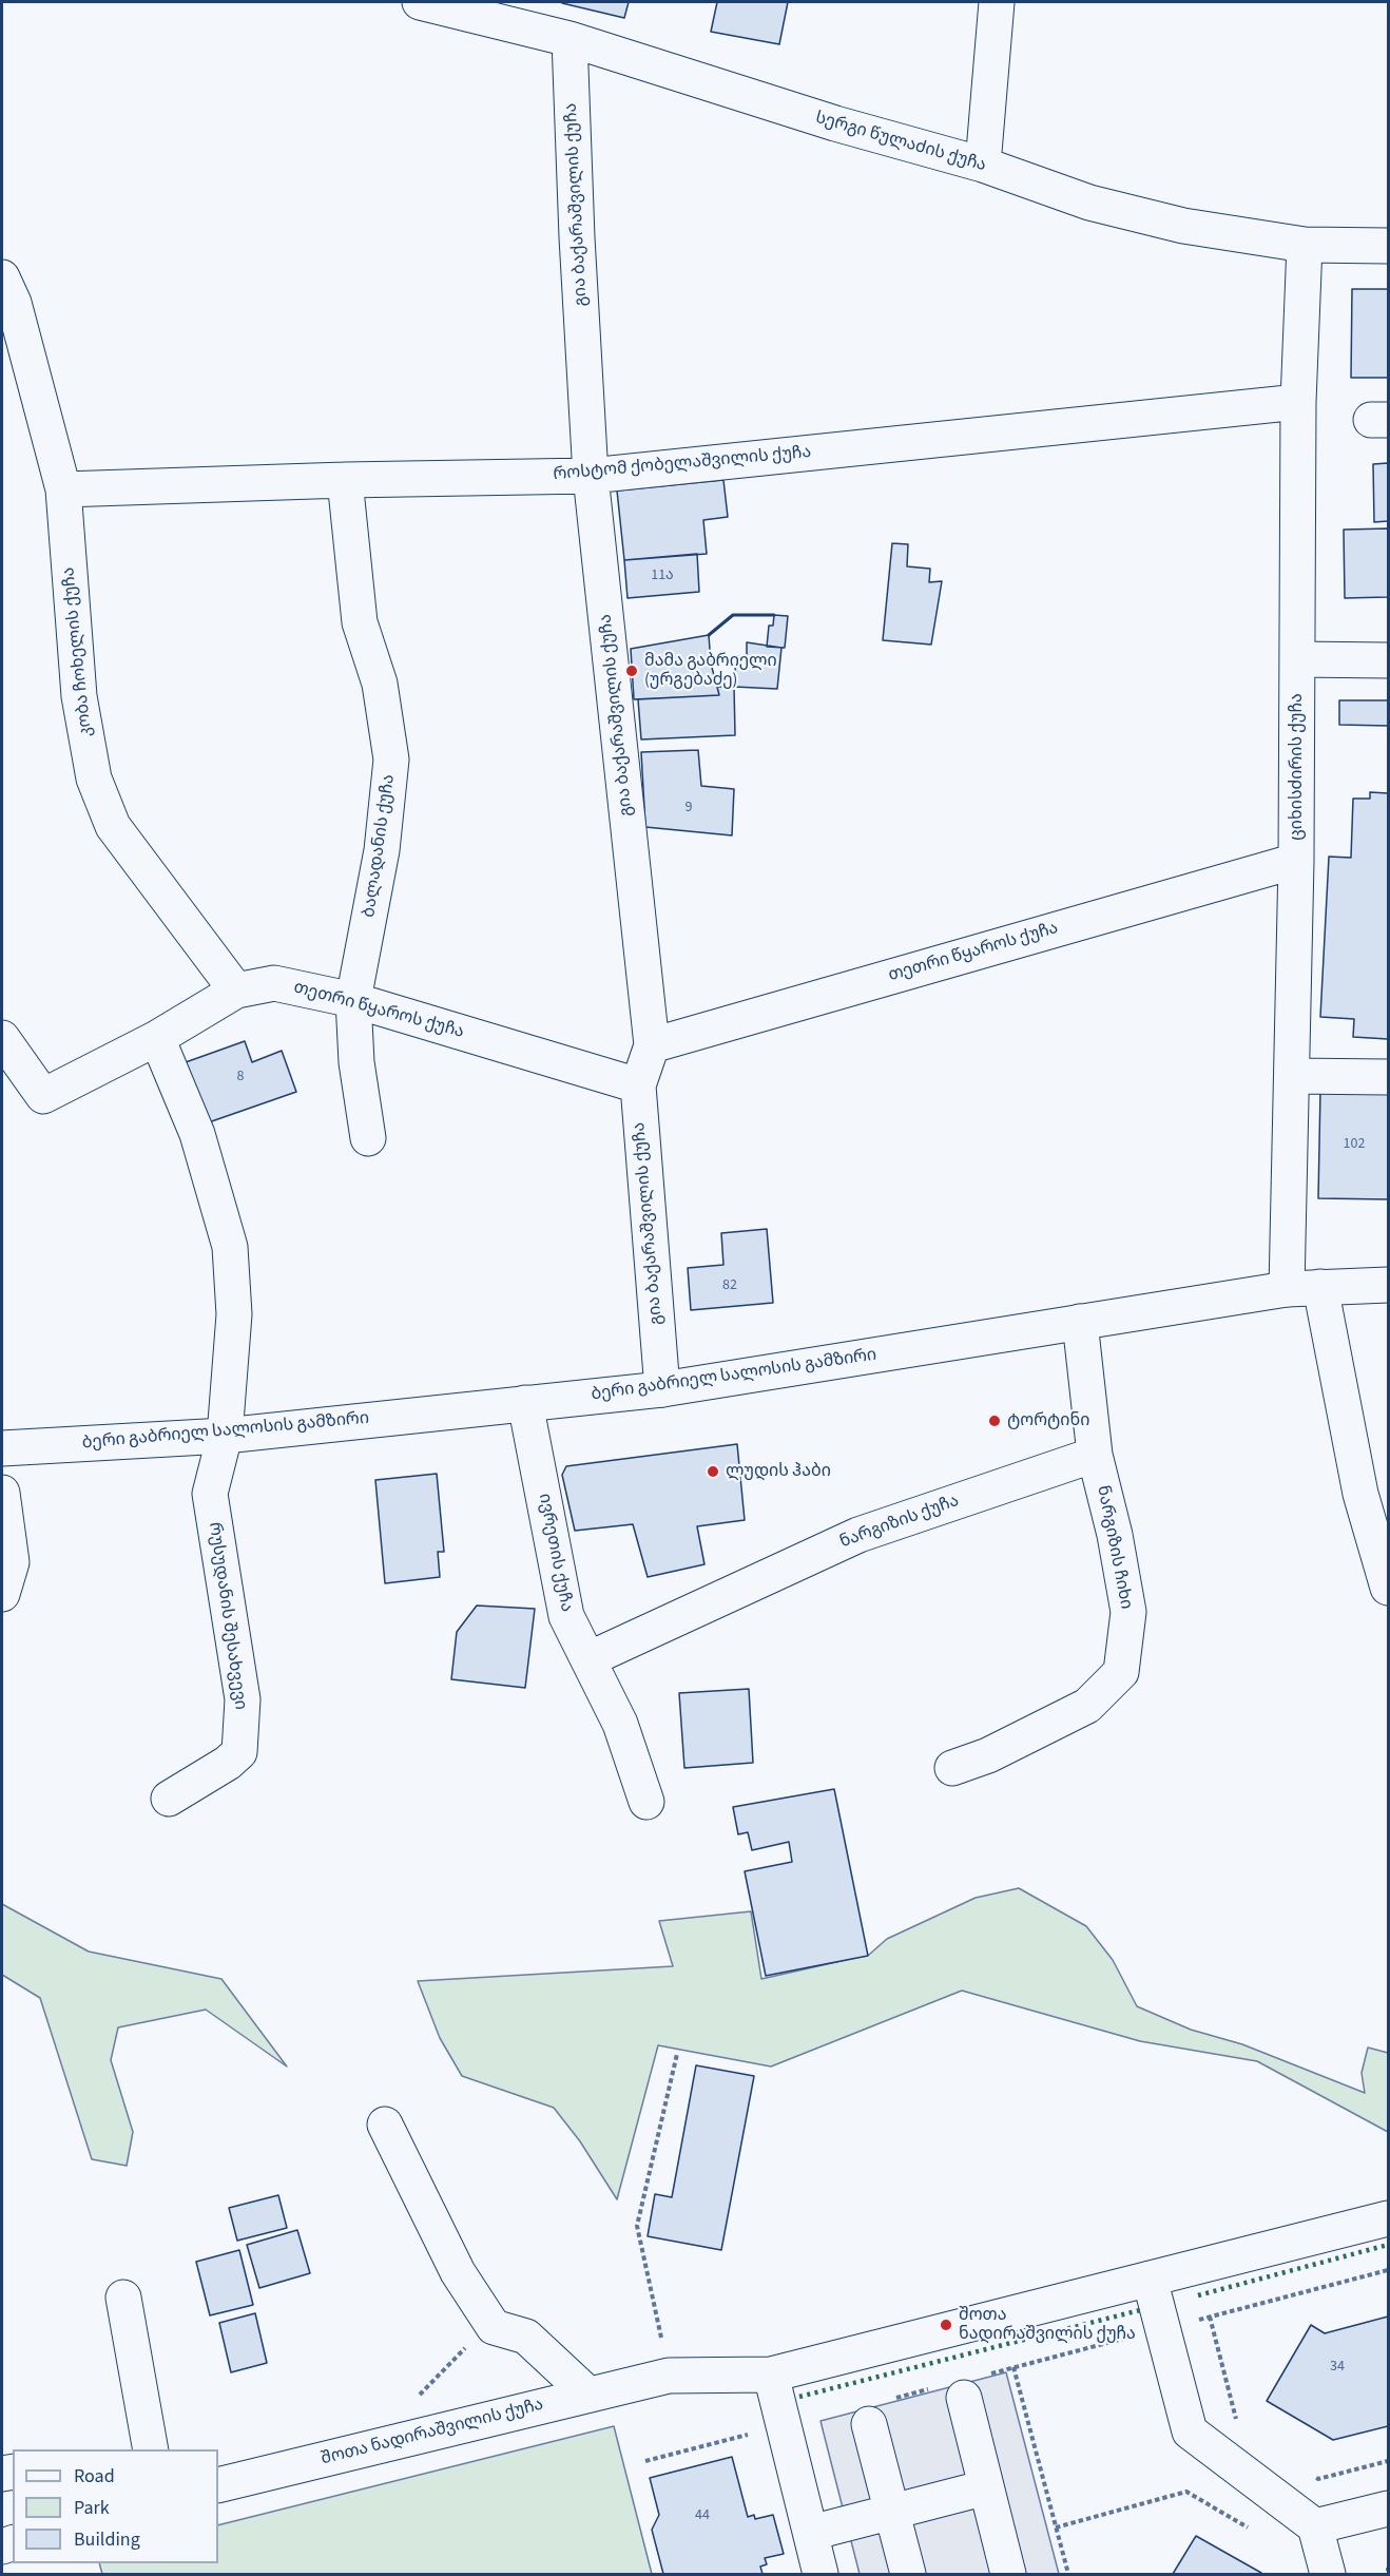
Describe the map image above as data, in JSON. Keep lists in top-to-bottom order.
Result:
{
  "streets": {
    "street": [
      "სერგი წულაძის ქუჩა",
      "გია ბაქარაშვილის ქუჩა",
      "როსტომ ქობელაშვილის ქუჩა",
      "კობა ჩოხელის ქუჩა",
      "ციხისძირის ქუჩა",
      "ბალადანის ქუჩა",
      "თეთრი წყაროს ქუჩა",
      "ბერი გაბრიელ სალოსის გამზირი",
      "ნარგიზის ქუჩა",
      "ნარგიზის ჩიხი",
      "ივრეთის ქუჩა",
      "რუსუდანის შესახვევი",
      "შოთა ნადირაშვილის ქუჩა"
    ]
  },
  "crossings": [
    ["სერგი წულაძის ქუჩა", "გია ბაქარაშვილის ქუჩა"],
    ["სერგი წულაძის ქუჩა", "ციხისძირის ქუჩა"],
    ["გია ბაქარაშვილის ქუჩა", "როსტომ ქობელაშვილის ქუჩა"],
    ["გია ბაქარაშვილის ქუჩა", "თეთრი წყაროს ქუჩა"],
    ["გია ბაქარაშვილის ქუჩა", "ბერი გაბრიელ სალოსის გამზირი"],
    ["როსტომ ქობელაშვილის ქუჩა", "კობა ჩოხელის ქუჩა"],
    ["როსტომ ქობელაშვილის ქუჩა", "ციხისძირის ქუჩა"],
    ["როსტომ ქობელაშვილის ქუჩა", "ბალადანის ქუჩა"],
    ["კობა ჩოხელის ქუჩა", "თეთრი წყაროს ქუჩა"],
    ["ციხისძირის ქუჩა", "თეთრი წყაროს ქუჩა"],
    ["ციხისძირის ქუჩა", "ბერი გაბრიელ სალოსის გამზირი"],
    ["ბალადანის ქუჩა", "თეთრი წყაროს ქუჩა"],
    ["ბერი გაბრიელ სალოსის გამზირი", "ივრეთის ქუჩა"],
    ["ბერი გაბრიელ სალოსის გამზირი", "რუსუდანის შესახვევი"],
    ["ნარგიზის ქუჩა", "ნარგიზის ჩიხი"],
    ["ნარგიზის ქუჩა", "ივრეთის ქუჩა"]
  ],
  "places": [
    "მამა გაბრიელი (ურგებაძე)",
    "ტორტინი",
    "ლუდის ჰაბი",
    "შოთა ნადირაშვილის ქუჩა"
  ],
  "house_numbers": [
    "11ა",
    "9",
    "8",
    "102",
    "82",
    "34",
    "44"
  ],
  "legend": ["Road", "Park", "Building"]
}
